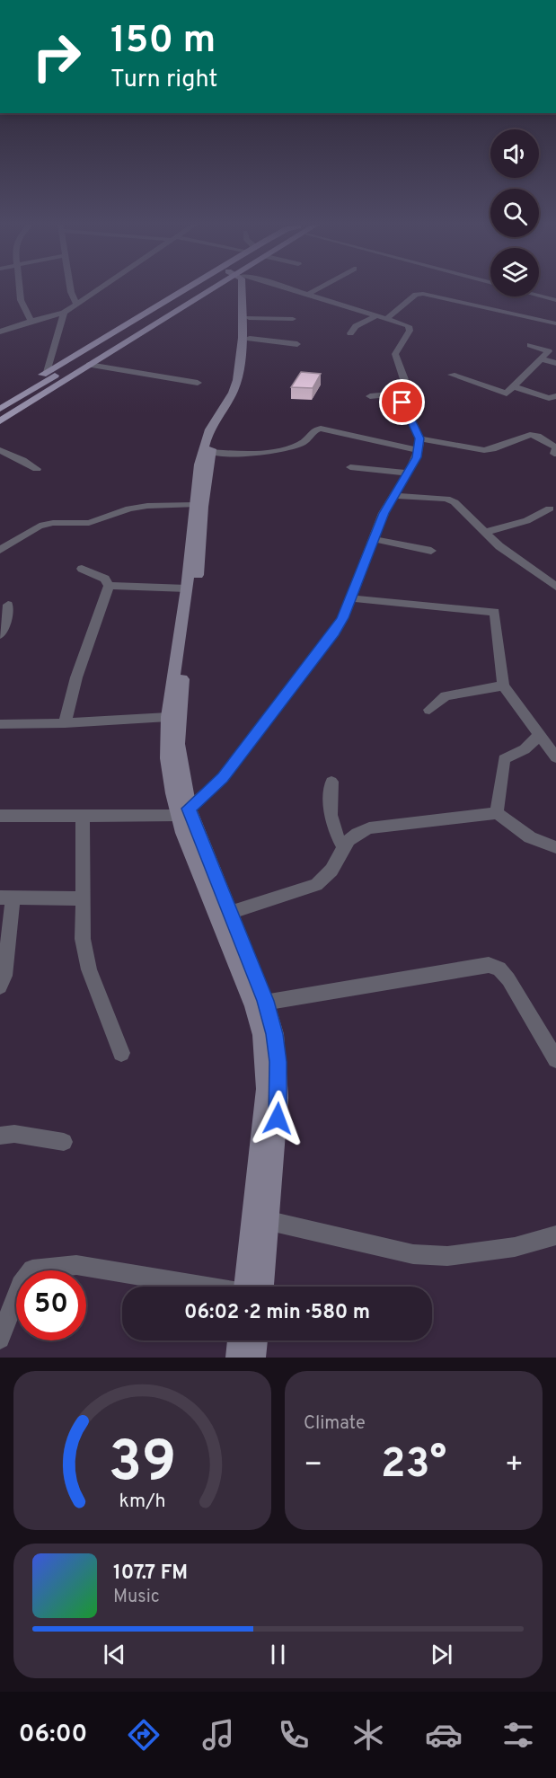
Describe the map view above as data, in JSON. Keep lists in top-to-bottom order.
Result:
{
  "page": {
    "turn": ["150 m", "Turn right"],
    "limit": "50",
    "trip": "06:02 · 2 min · 580 m",
    "tile": "Climate",
    "heat": ["−", "23°", "+"],
    "song": ["107.7 FM", "Music"],
    "tabs": "06:00",
    "gauge": ["39", "km/h"]
  }
}
